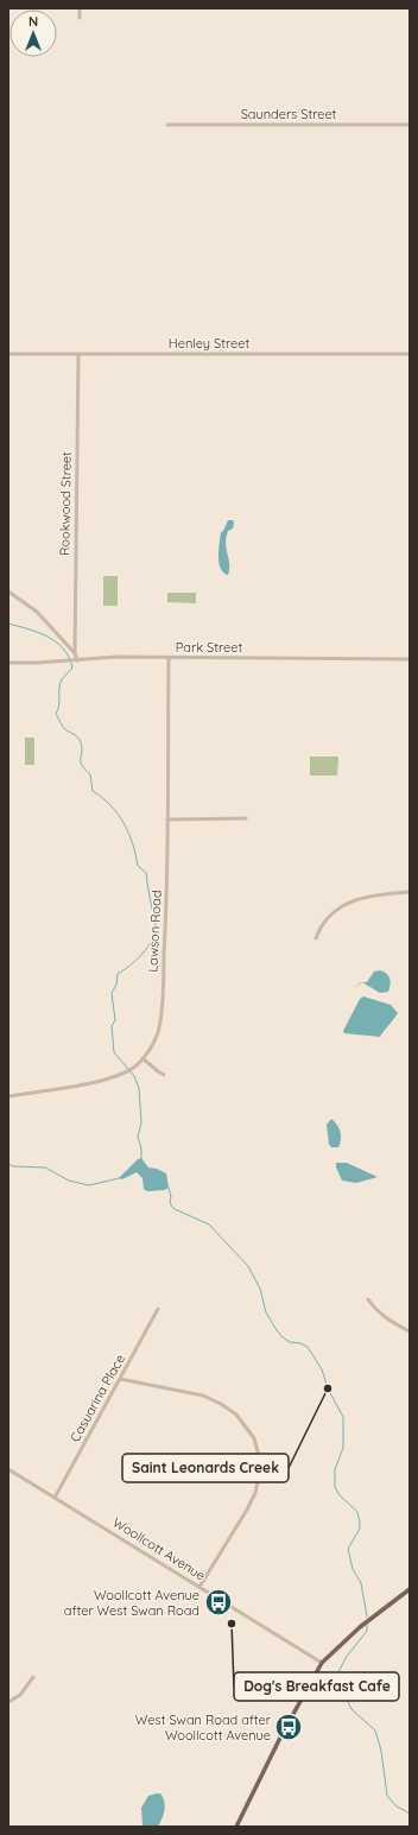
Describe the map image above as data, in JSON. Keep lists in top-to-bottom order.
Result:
{
  "streets": {
    "street": [
      "Saunders Street",
      "Henley Street",
      "Rookwood Street",
      "Park Street",
      "Lawson Road",
      "Casuarina Place",
      "Woollcott Avenue"
    ]
  },
  "crossings": [
    ["Henley Street", "Rookwood Street"],
    ["Park Street", "Lawson Road"],
    ["Casuarina Place", "Woollcott Avenue"]
  ],
  "places": {
    "other": ["Saint Leonards Creek", "Dog's Breakfast Cafe"],
    "bus stop": ["Woollcott Avenue after West Swan Road", "West Swan Road after Woollcott Avenue"]
  },
  "north": "top"
}
